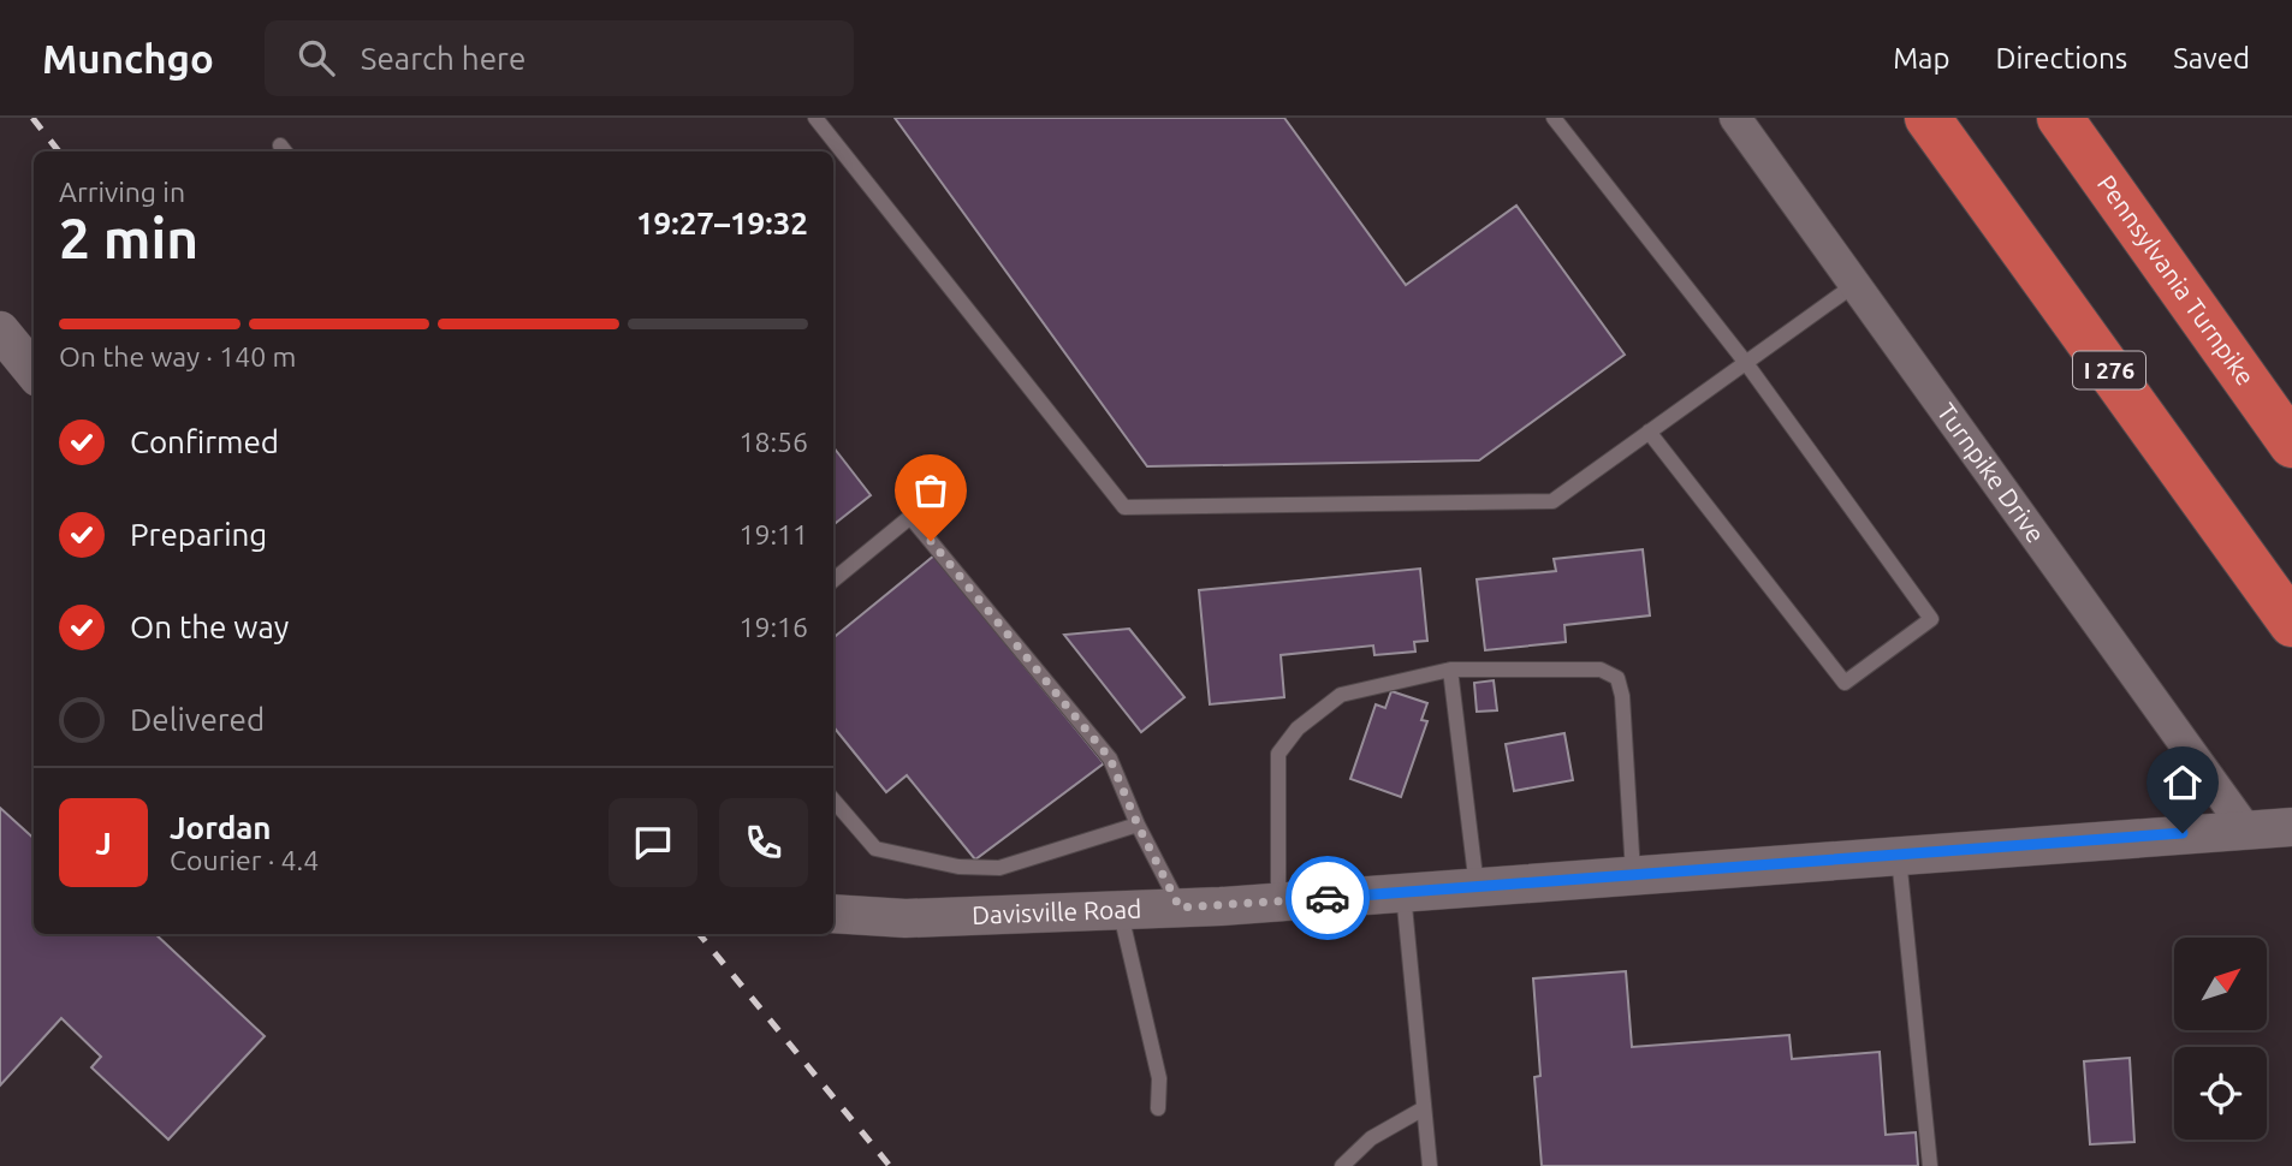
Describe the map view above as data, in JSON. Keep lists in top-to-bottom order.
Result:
{
  "streets": {
    "highway": ["Pennsylvania Turnpike", "I 276"],
    "street": ["Turnpike Drive", "Davisville Road"]
  },
  "crossings": [
    ["Turnpike Drive", "Davisville Road"]
  ],
  "north": "top right",
  "page": {
    "header": "Munchgo",
    "search": "Search here",
    "nav": ["Map", "Directions", "Saved"],
    "heading": ["2 min", "Arriving in", "19:27–19:32"],
    "panel": ["Jordan", "Courier · 4.4"],
    "bar": "On the way · 140 m",
    "list": [
      ["Confirmed", "18:56"],
      ["Preparing", "19:11"],
      ["On the way", "19:16"],
      "Delivered"
    ],
    "round": "J"
  }
}
